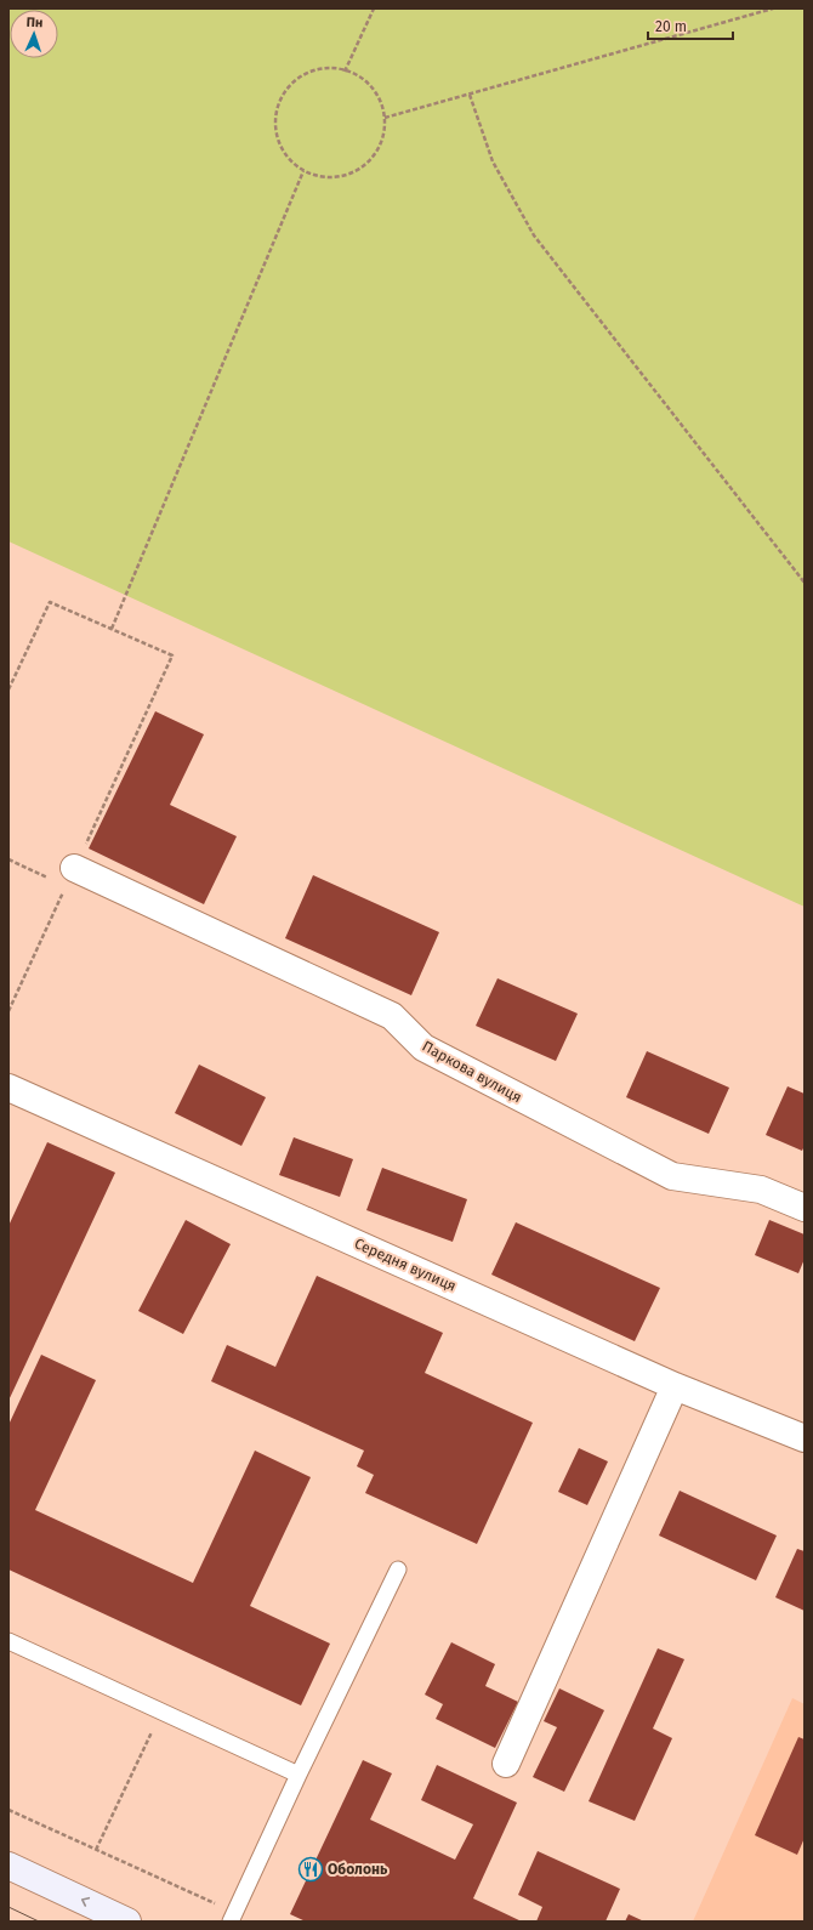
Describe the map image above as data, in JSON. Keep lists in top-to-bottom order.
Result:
{
  "streets": {
    "street": ["Паркова вулиця", "Середня вулиця"]
  },
  "places": {
    "restaurant": ["Оболонь"]
  },
  "scale_bar": "20 m",
  "north": "top"
}
